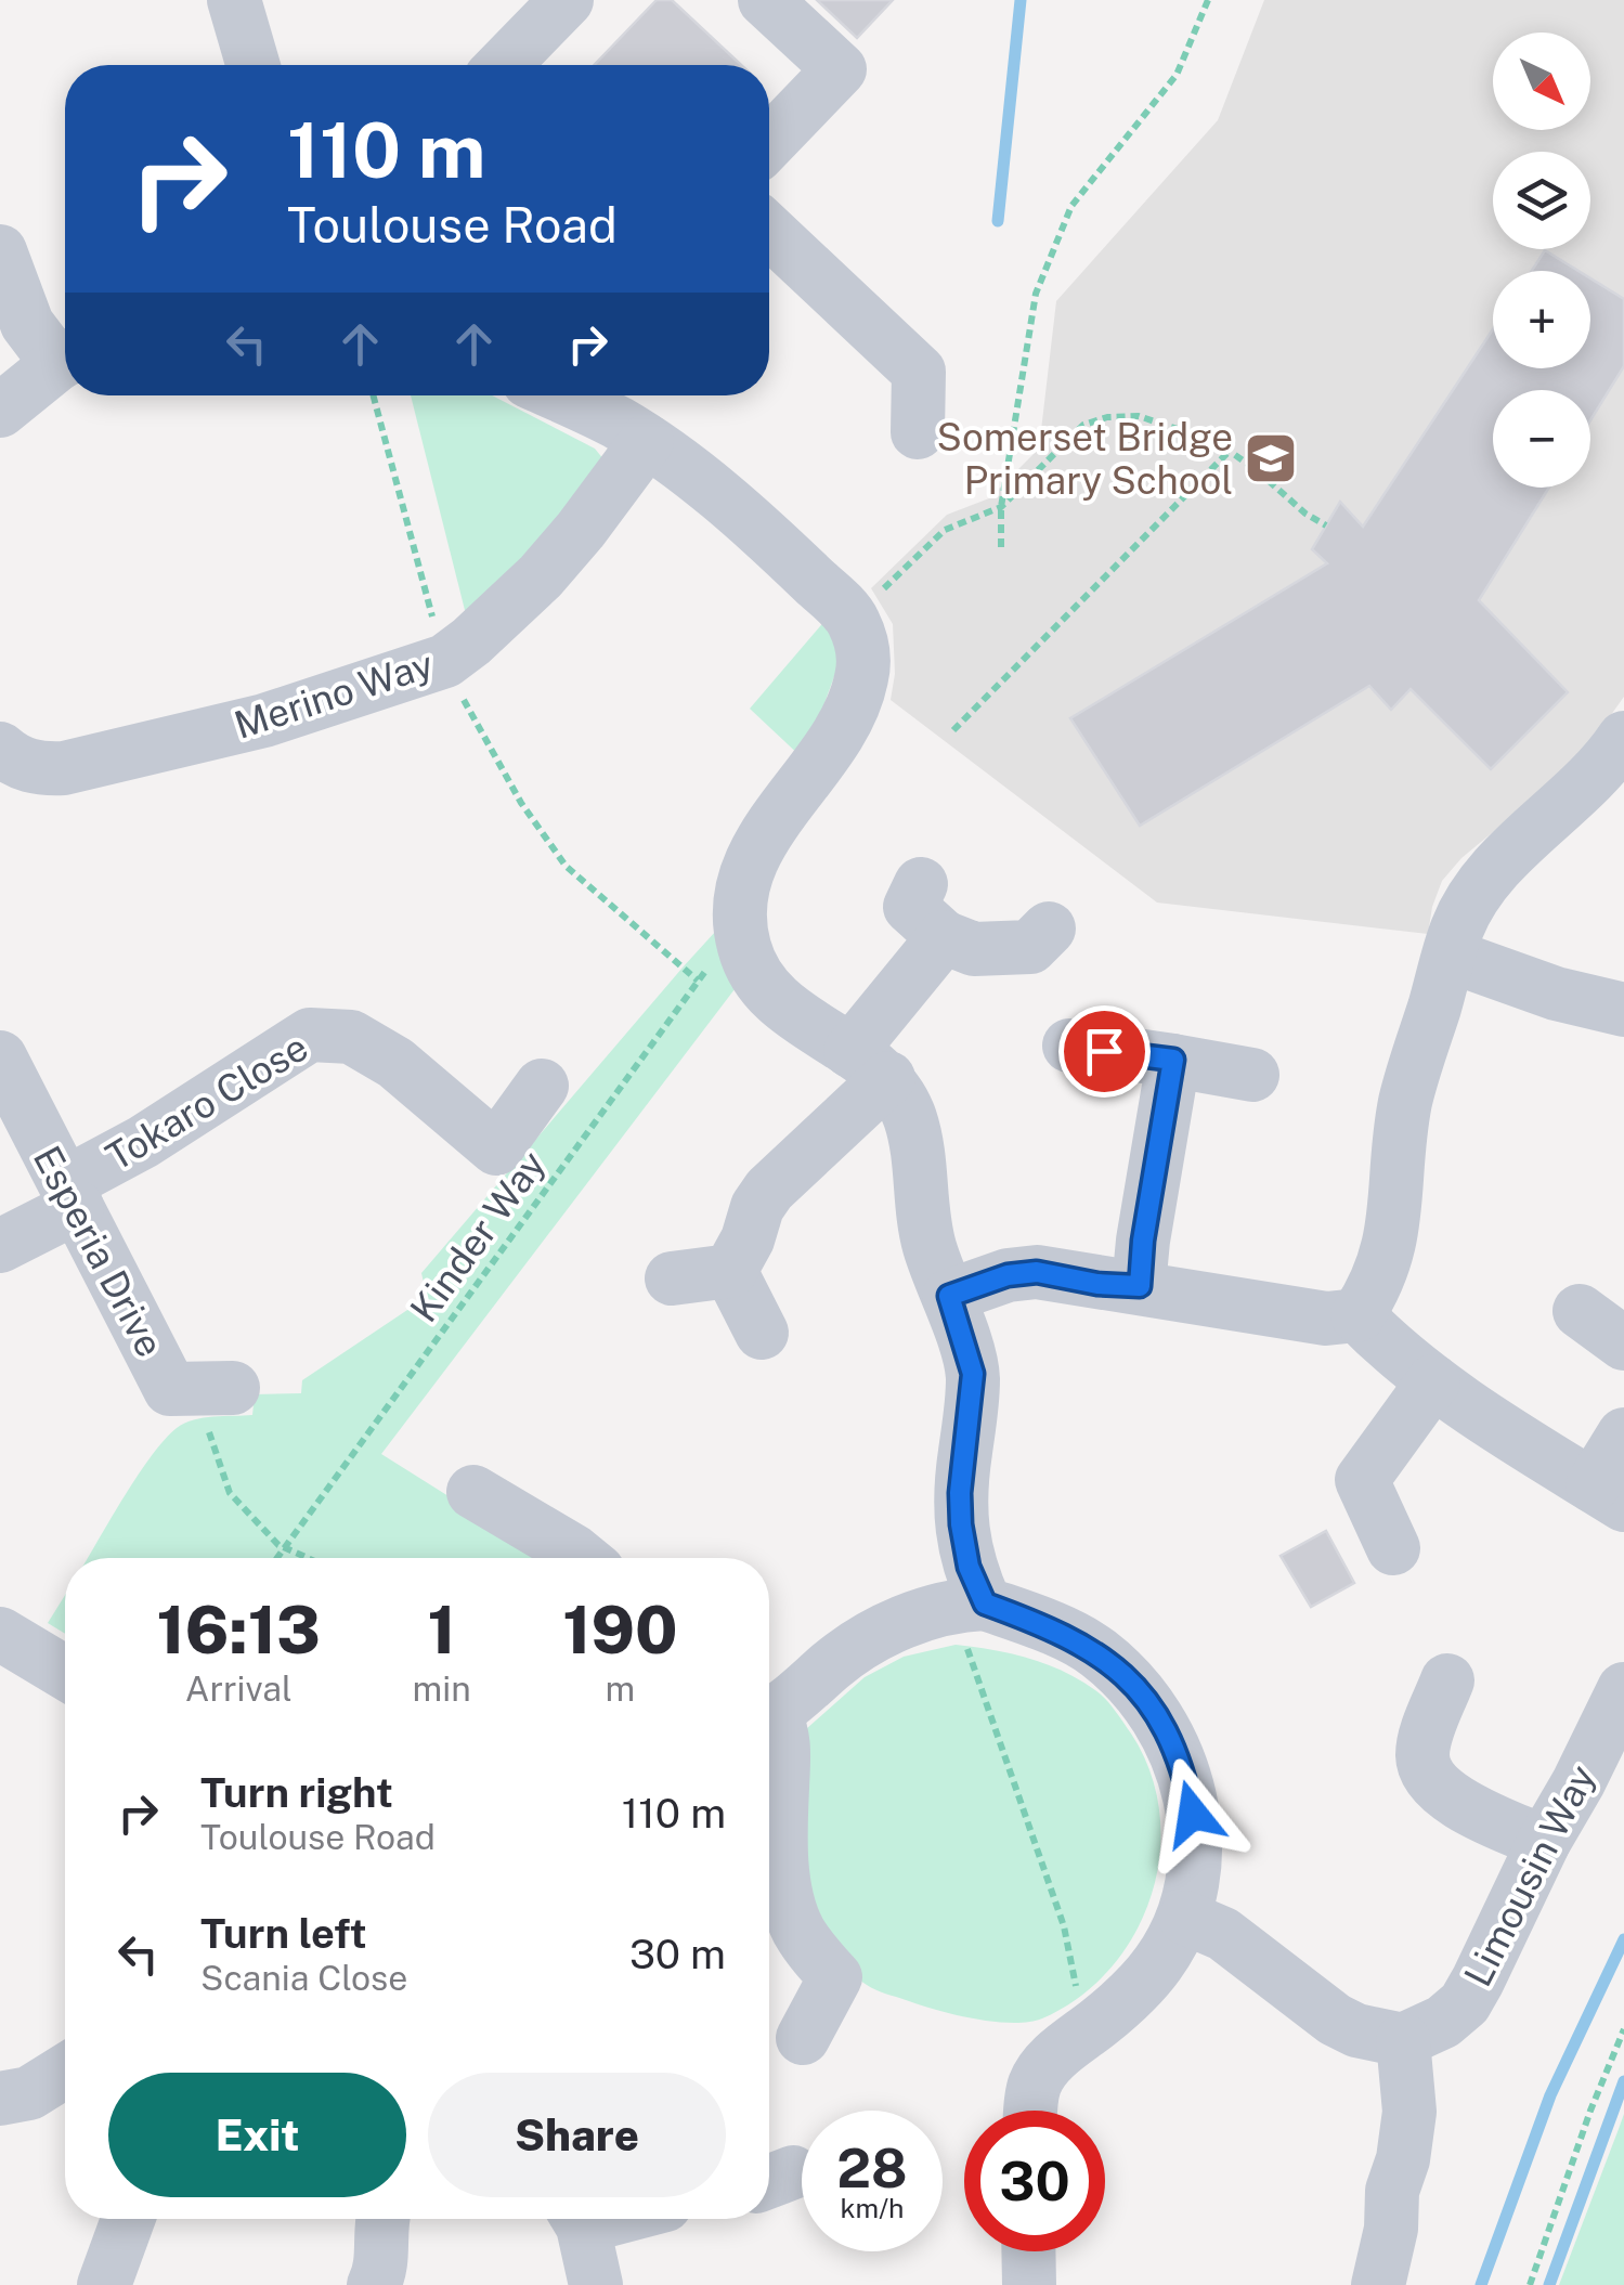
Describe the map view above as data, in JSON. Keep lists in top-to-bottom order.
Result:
{
  "streets": {
    "street": [
      "Merino Way",
      "Tokaro Close",
      "Esperia Drive",
      "Limousin Way"
    ],
    "path": ["Kinder Way"]
  },
  "crossings": [
    ["Tokaro Close", "Esperia Drive"]
  ],
  "places": {
    "school or university": ["Somerset Bridge Primary School"]
  },
  "north": "bottom right",
  "page": {
    "map_buttons": ["+", "−"],
    "turn": ["110 m", "Toulouse Road"],
    "eta": [
      "16:13",
      "Arrival",
      "1",
      "min",
      "190",
      "m"
    ],
    "list": [
      {
        "name": "Turn right",
        "note": "Toulouse Road",
        "value": "110 m"
      },
      {
        "name": "Turn left",
        "note": "Scania Close",
        "value": "30 m"
      }
    ],
    "buttons": ["Exit", "Share"],
    "speed": "28 km/h",
    "limit": "30"
  }
}
